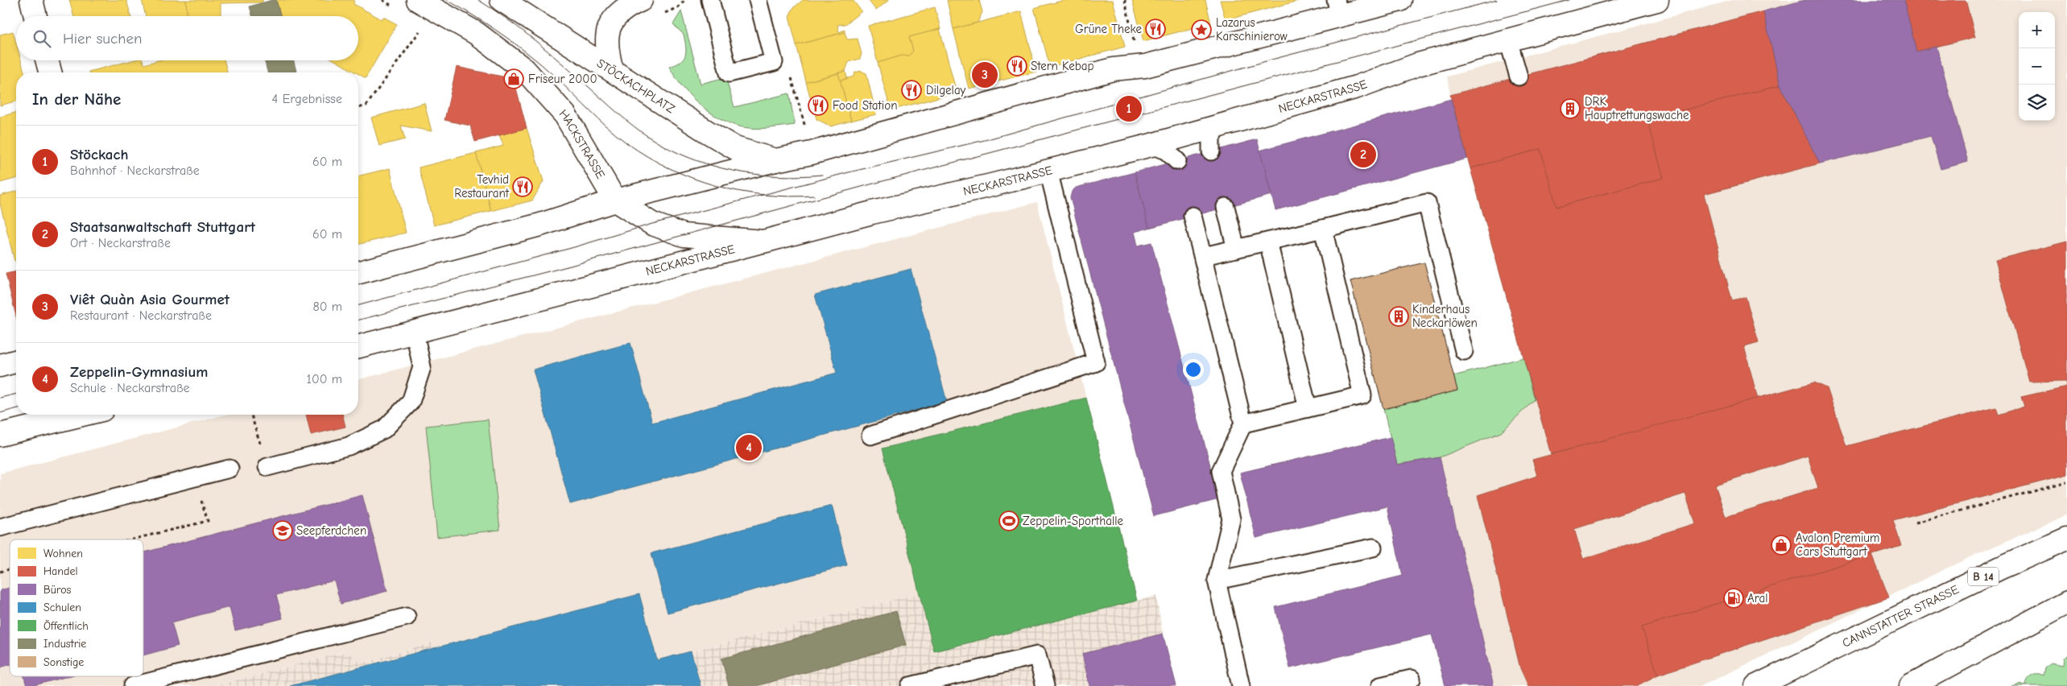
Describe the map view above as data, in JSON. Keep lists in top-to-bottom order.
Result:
{
  "streets": {
    "main road": [
      "STÖCKACHPLATZ",
      "NECKARSTRASSE",
      "HACKSTRASSE",
      "B 14",
      "CANNSTATTER STRASSE"
    ]
  },
  "crossings": [
    ["NECKARSTRASSE", "HACKSTRASSE"]
  ],
  "places": {
    "restaurant": [
      "Grüne Theke",
      "Stern Kebap",
      "Dilgelay",
      "Food Station",
      "Tevhid Restaurant"
    ],
    "place": ["Lazarus Karschinierow"],
    "shop": ["Friseur 2000", "Avalon Premium Cars Stuttgart"],
    "building": ["DRK Hauptrettungswache", "Kinderhaus Neckarlöwen"],
    "sports": ["Zeppelin-Sporthalle"],
    "school or university": ["Seepferdchen"],
    "fuel station": ["Aral"]
  },
  "legend": [
    "Wohnen",
    "Handel",
    "Büros",
    "Schulen",
    "Öffentlich",
    "Industrie",
    "Sonstige"
  ],
  "page": {
    "map_buttons": ["+", "−"],
    "search": "Hier suchen",
    "pins": [
      "3",
      "1",
      "2",
      "4"
    ],
    "heading": ["In der Nähe", "4 Ergebnisse"],
    "list": [
      {
        "mark": "1",
        "name": "Stöckach",
        "note": "Bahnhof · Neckarstraße",
        "value": "60 m"
      },
      {
        "mark": "2",
        "name": "Staatsanwaltschaft Stuttgart",
        "note": "Ort · Neckarstraße",
        "value": "60 m"
      },
      {
        "mark": "3",
        "name": "Viêt Quàn Asia Gourmet",
        "note": "Restaurant · Neckarstraße",
        "value": "80 m"
      },
      {
        "mark": "4",
        "name": "Zeppelin-Gymnasium",
        "note": "Schule · Neckarstraße",
        "value": "100 m"
      }
    ]
  }
}
